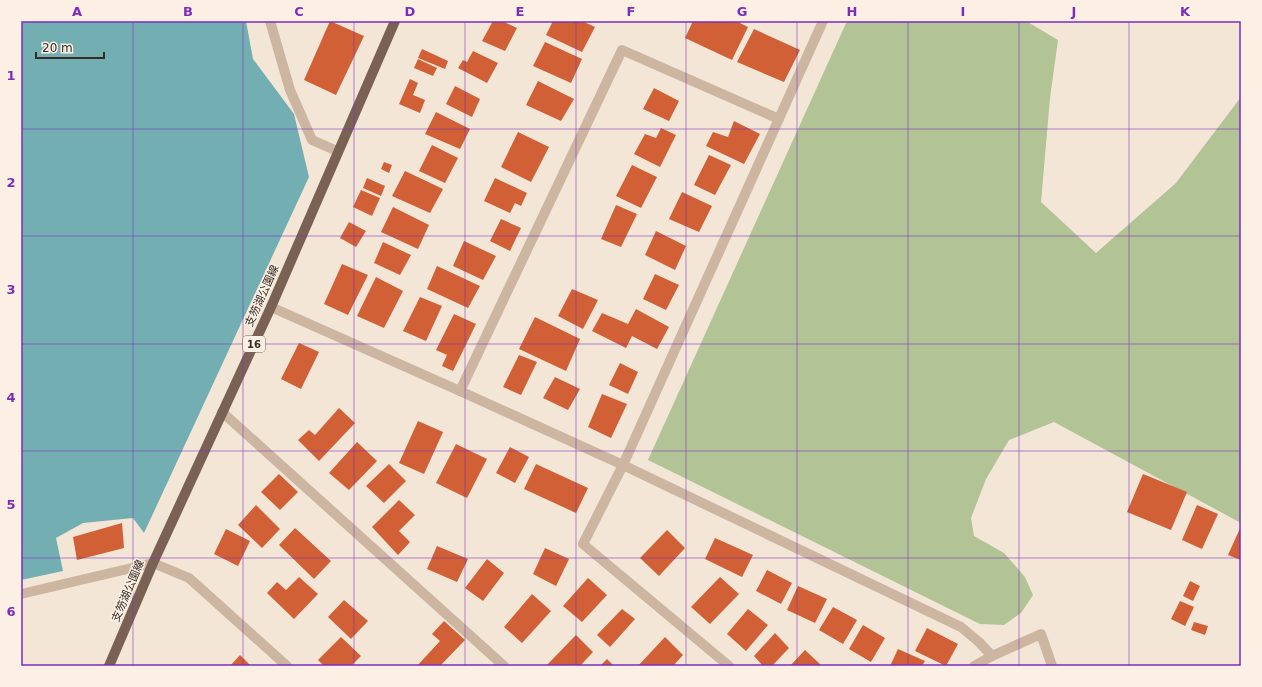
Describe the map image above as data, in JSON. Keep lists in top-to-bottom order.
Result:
{
  "streets": {
    "main road": ["支笏湖公園線", "16"]
  },
  "scale_bar": "20 m",
  "grid": {
    "columns": [
      "A",
      "B",
      "C",
      "D",
      "E",
      "F",
      "G",
      "H",
      "I",
      "J",
      "K"
    ],
    "rows": [
      "1",
      "2",
      "3",
      "4",
      "5",
      "6"
    ]
  }
}
